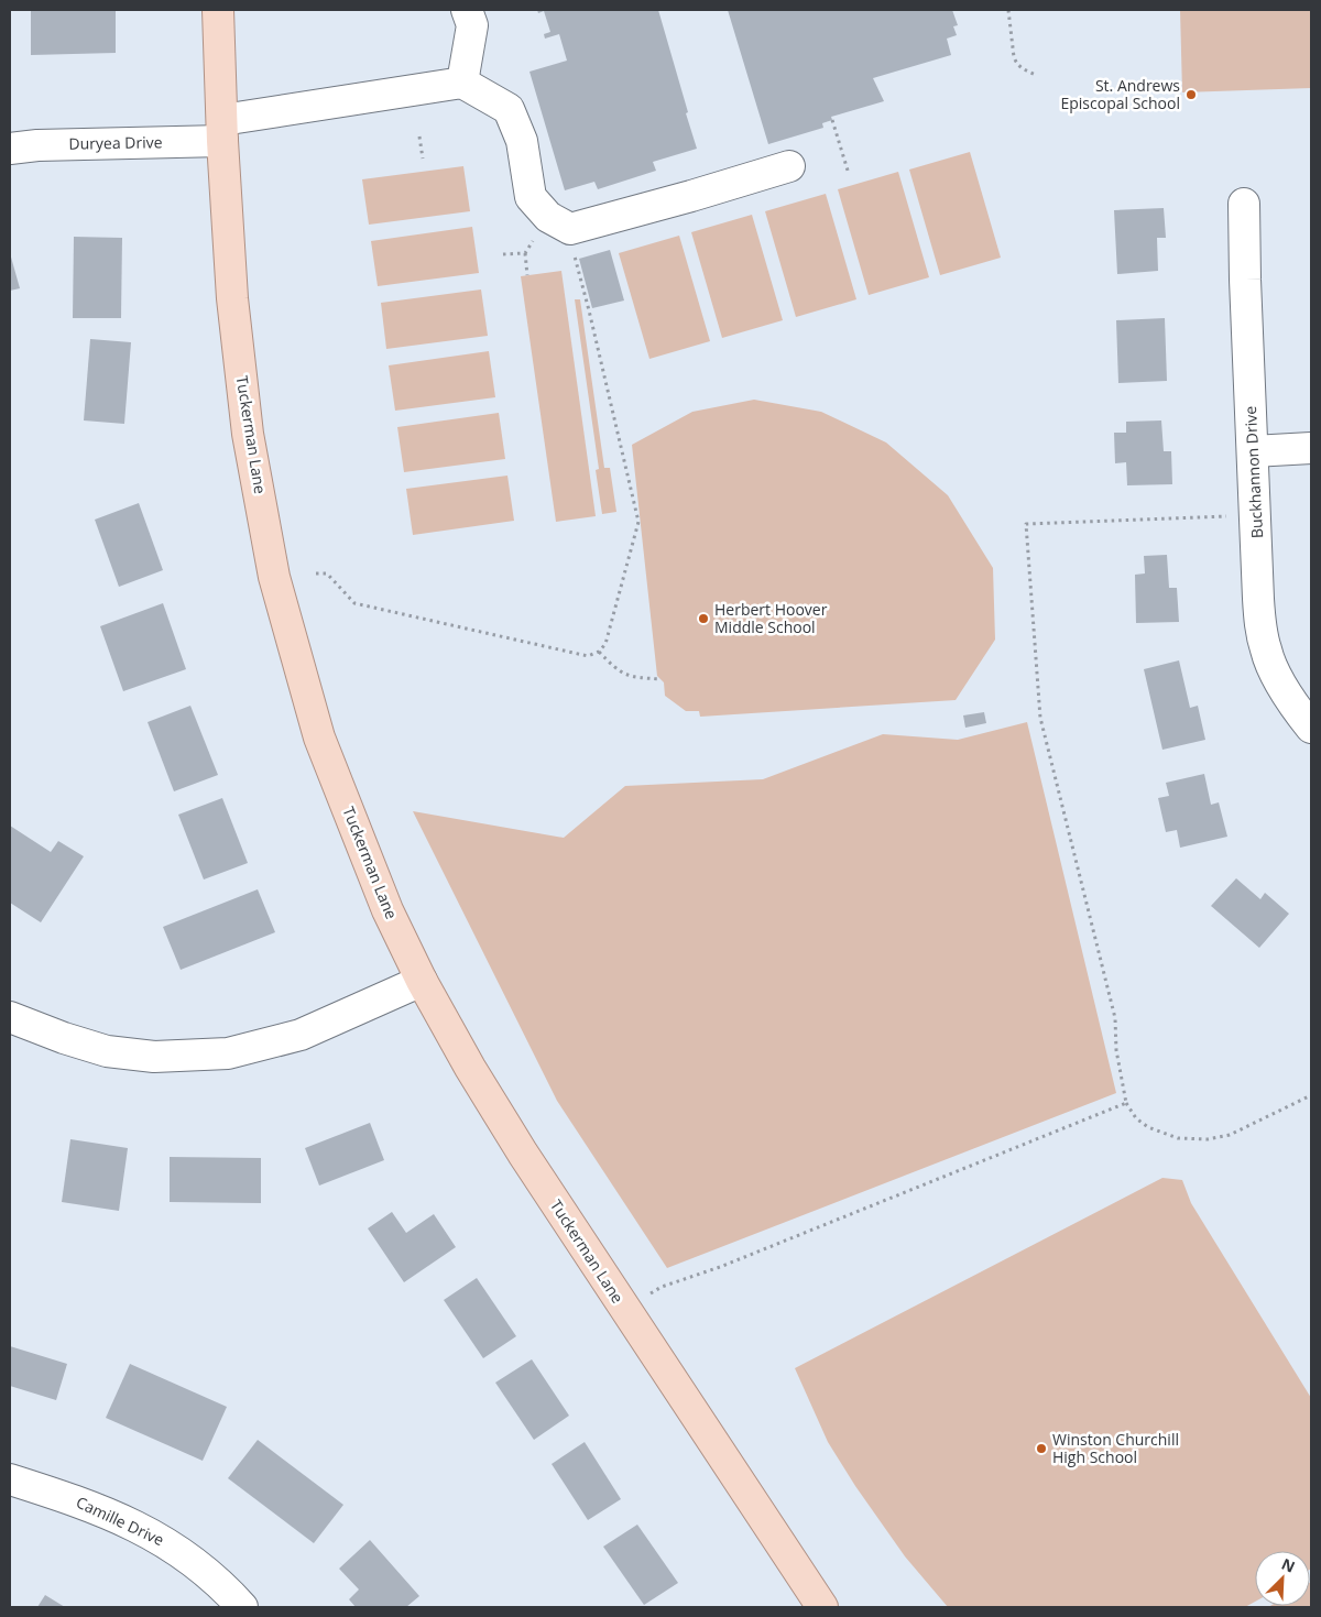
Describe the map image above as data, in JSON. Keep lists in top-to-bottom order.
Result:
{
  "streets": {
    "main road": ["Tuckerman Lane"],
    "street": ["Duryea Drive", "Buckhannon Drive", "Camille Drive"]
  },
  "crossings": [
    ["Duryea Drive", "Tuckerman Lane"]
  ],
  "places": ["St. Andrews Episcopal School", "Herbert Hoover Middle School", "Winston Churchill High School"],
  "north": "top right"
}
